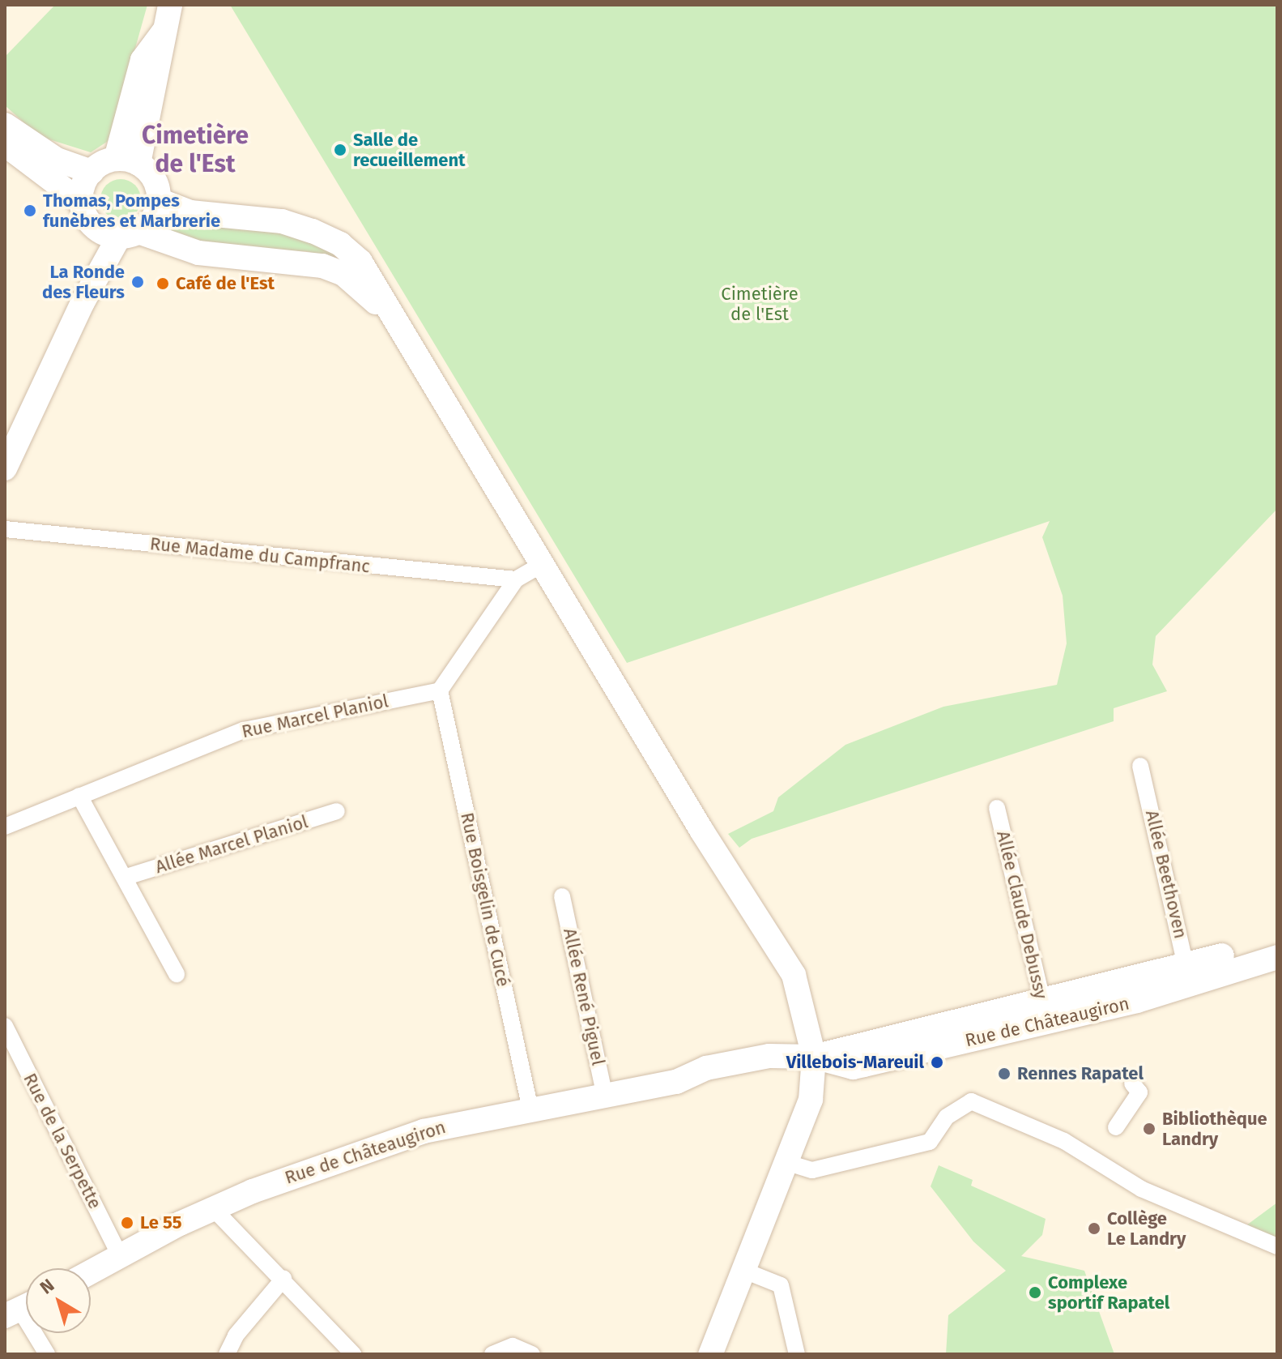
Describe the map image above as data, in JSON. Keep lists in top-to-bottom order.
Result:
{
  "streets": {
    "main road": ["Rue de Châteaugiron"],
    "street": [
      "Rue Madame du Campfranc",
      "Rue Marcel Planiol",
      "Allée Marcel Planiol",
      "Allée Beethoven",
      "Rue Boisgelin de Cucé",
      "Allée Claude Debussy",
      "Allée René Piguel",
      "Rue de la Serpette"
    ]
  },
  "crossings": [
    ["Rue Marcel Planiol", "Rue Boisgelin de Cucé"],
    ["Allée Beethoven", "Rue de Châteaugiron"],
    ["Rue Boisgelin de Cucé", "Rue de Châteaugiron"],
    ["Allée Claude Debussy", "Rue de Châteaugiron"],
    ["Allée René Piguel", "Rue de Châteaugiron"],
    ["Rue de Châteaugiron", "Rue de la Serpette"]
  ],
  "districts": ["Cimetière de l'Est"],
  "parks": ["Cimetière de l'Est"],
  "places": [
    "Salle de recueillement",
    "Thomas, Pompes funèbres et Marbrerie",
    "La Ronde des Fleurs",
    "Café de l'Est",
    "Villebois-Mareuil",
    "Rennes Rapatel",
    "Bibliothèque Landry",
    "Le 55",
    "Collège Le Landry",
    "Complexe sportif Rapatel"
  ],
  "north": "top left"
}
